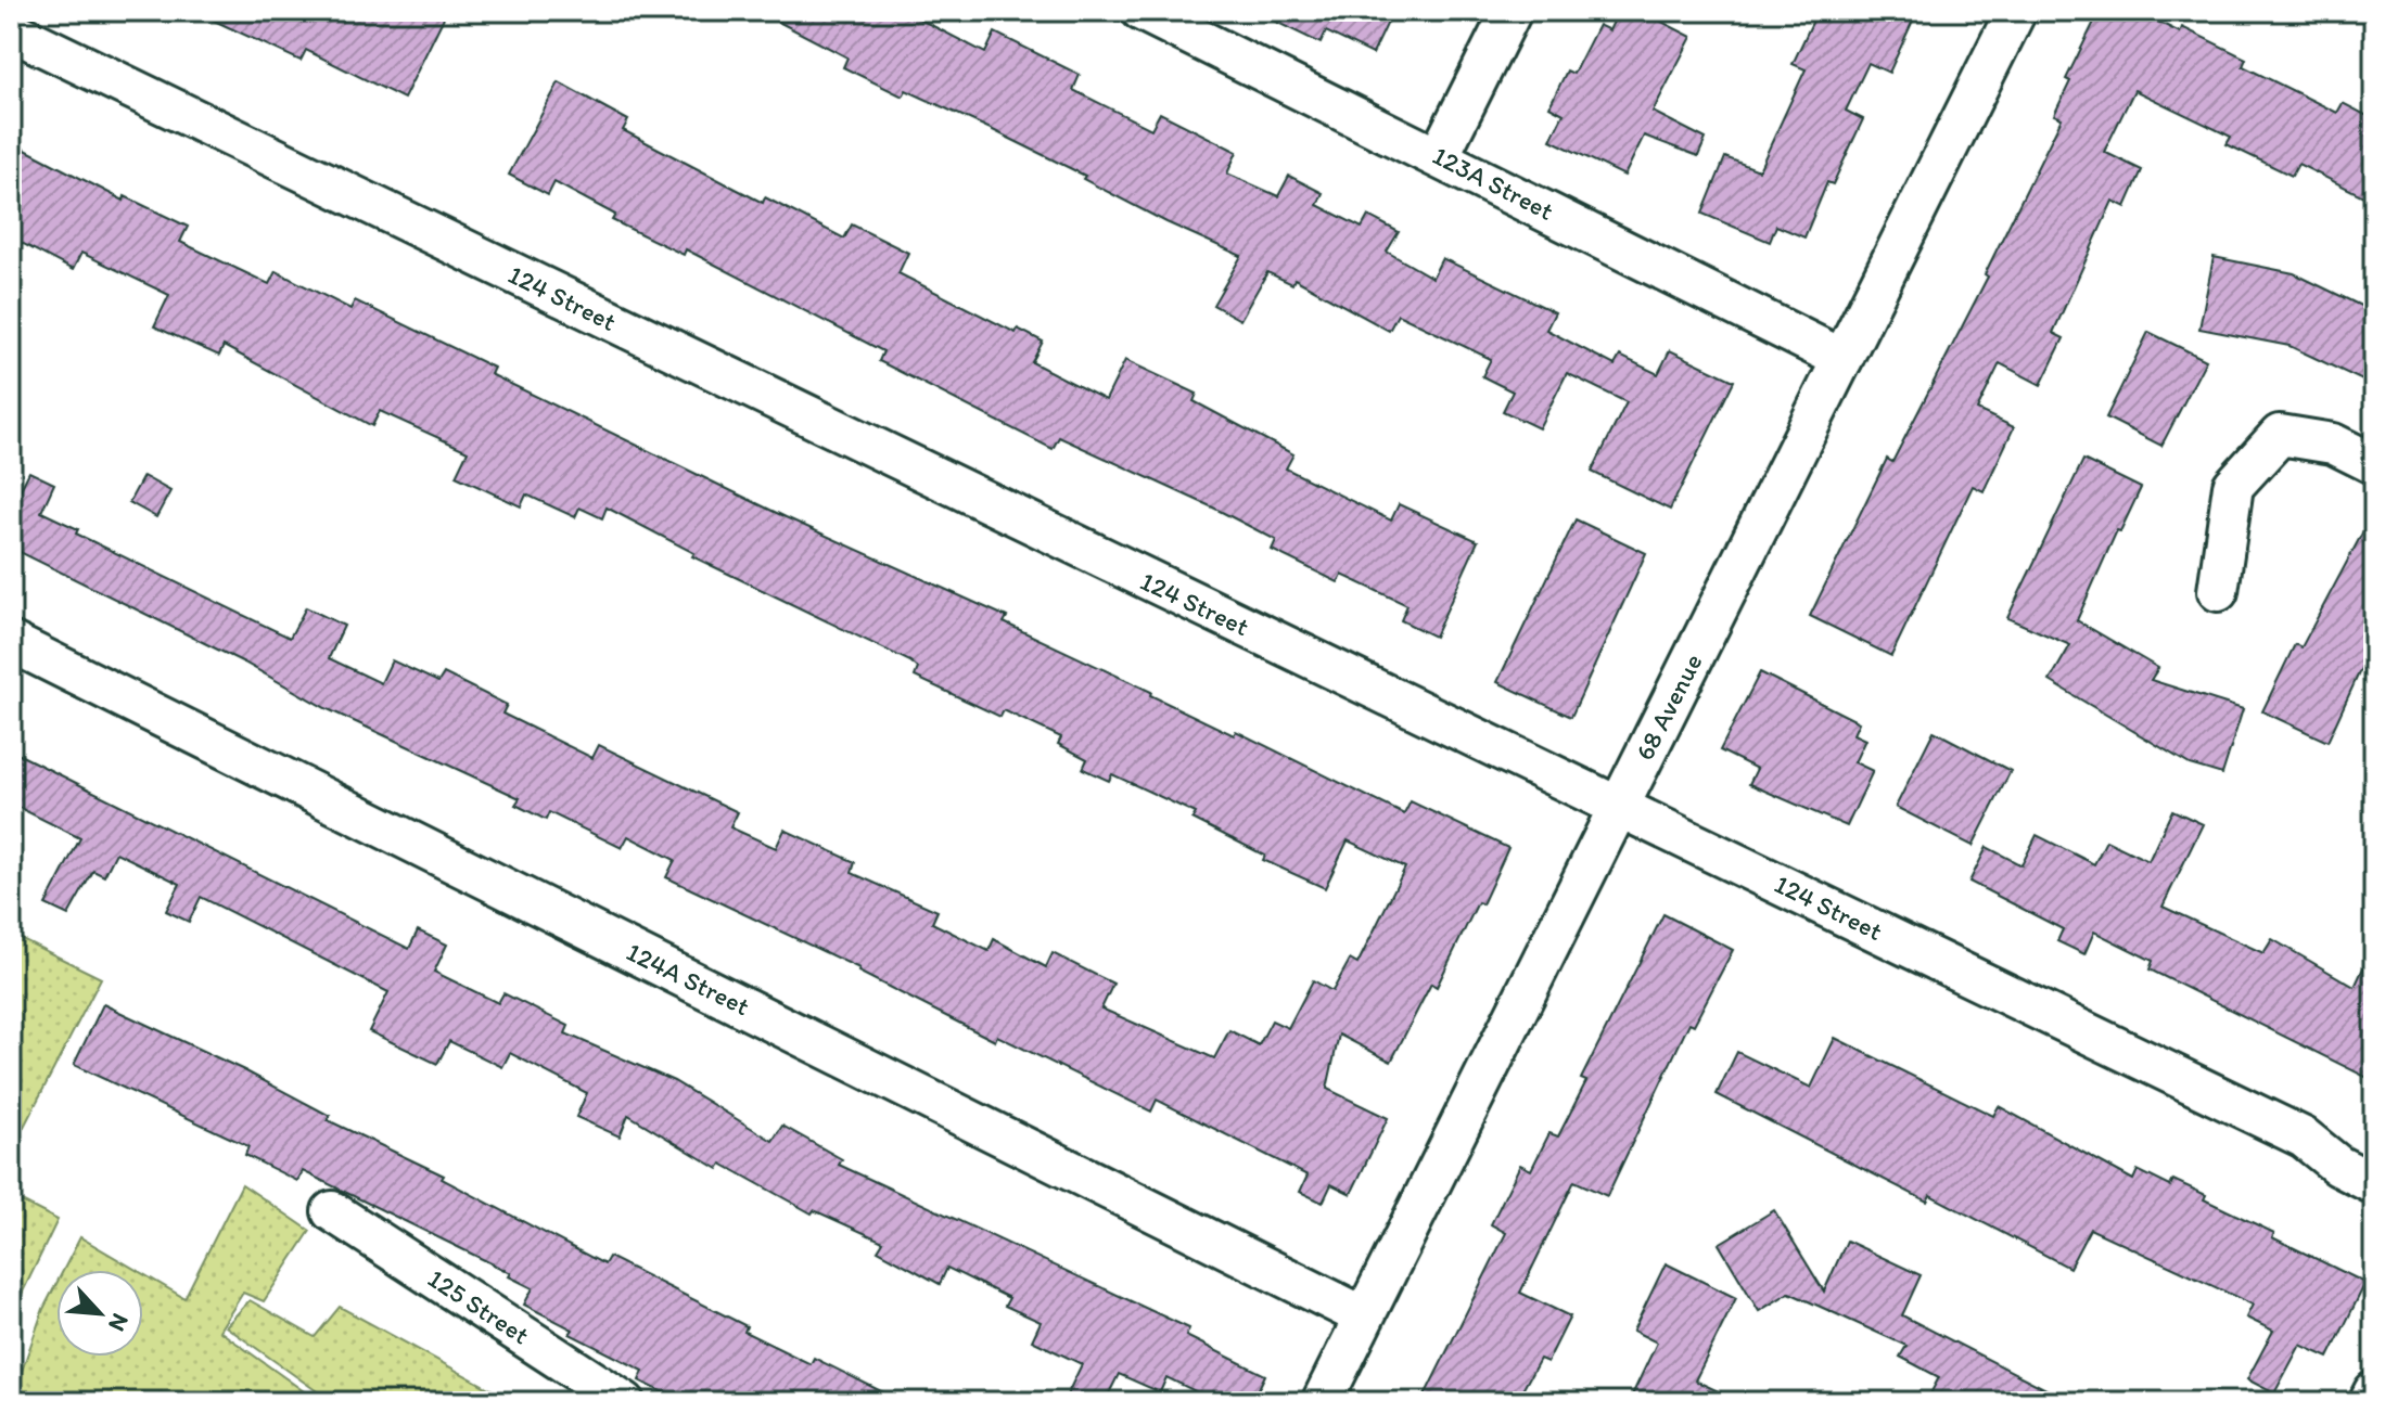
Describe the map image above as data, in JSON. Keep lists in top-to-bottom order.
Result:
{
  "streets": {
    "street": [
      "123A Street",
      "124 Street",
      "68 Avenue",
      "124A Street",
      "125 Street"
    ]
  },
  "crossings": [
    ["123A Street", "68 Avenue"],
    ["124 Street", "68 Avenue"],
    ["68 Avenue", "124A Street"]
  ],
  "north": "bottom right"
}
